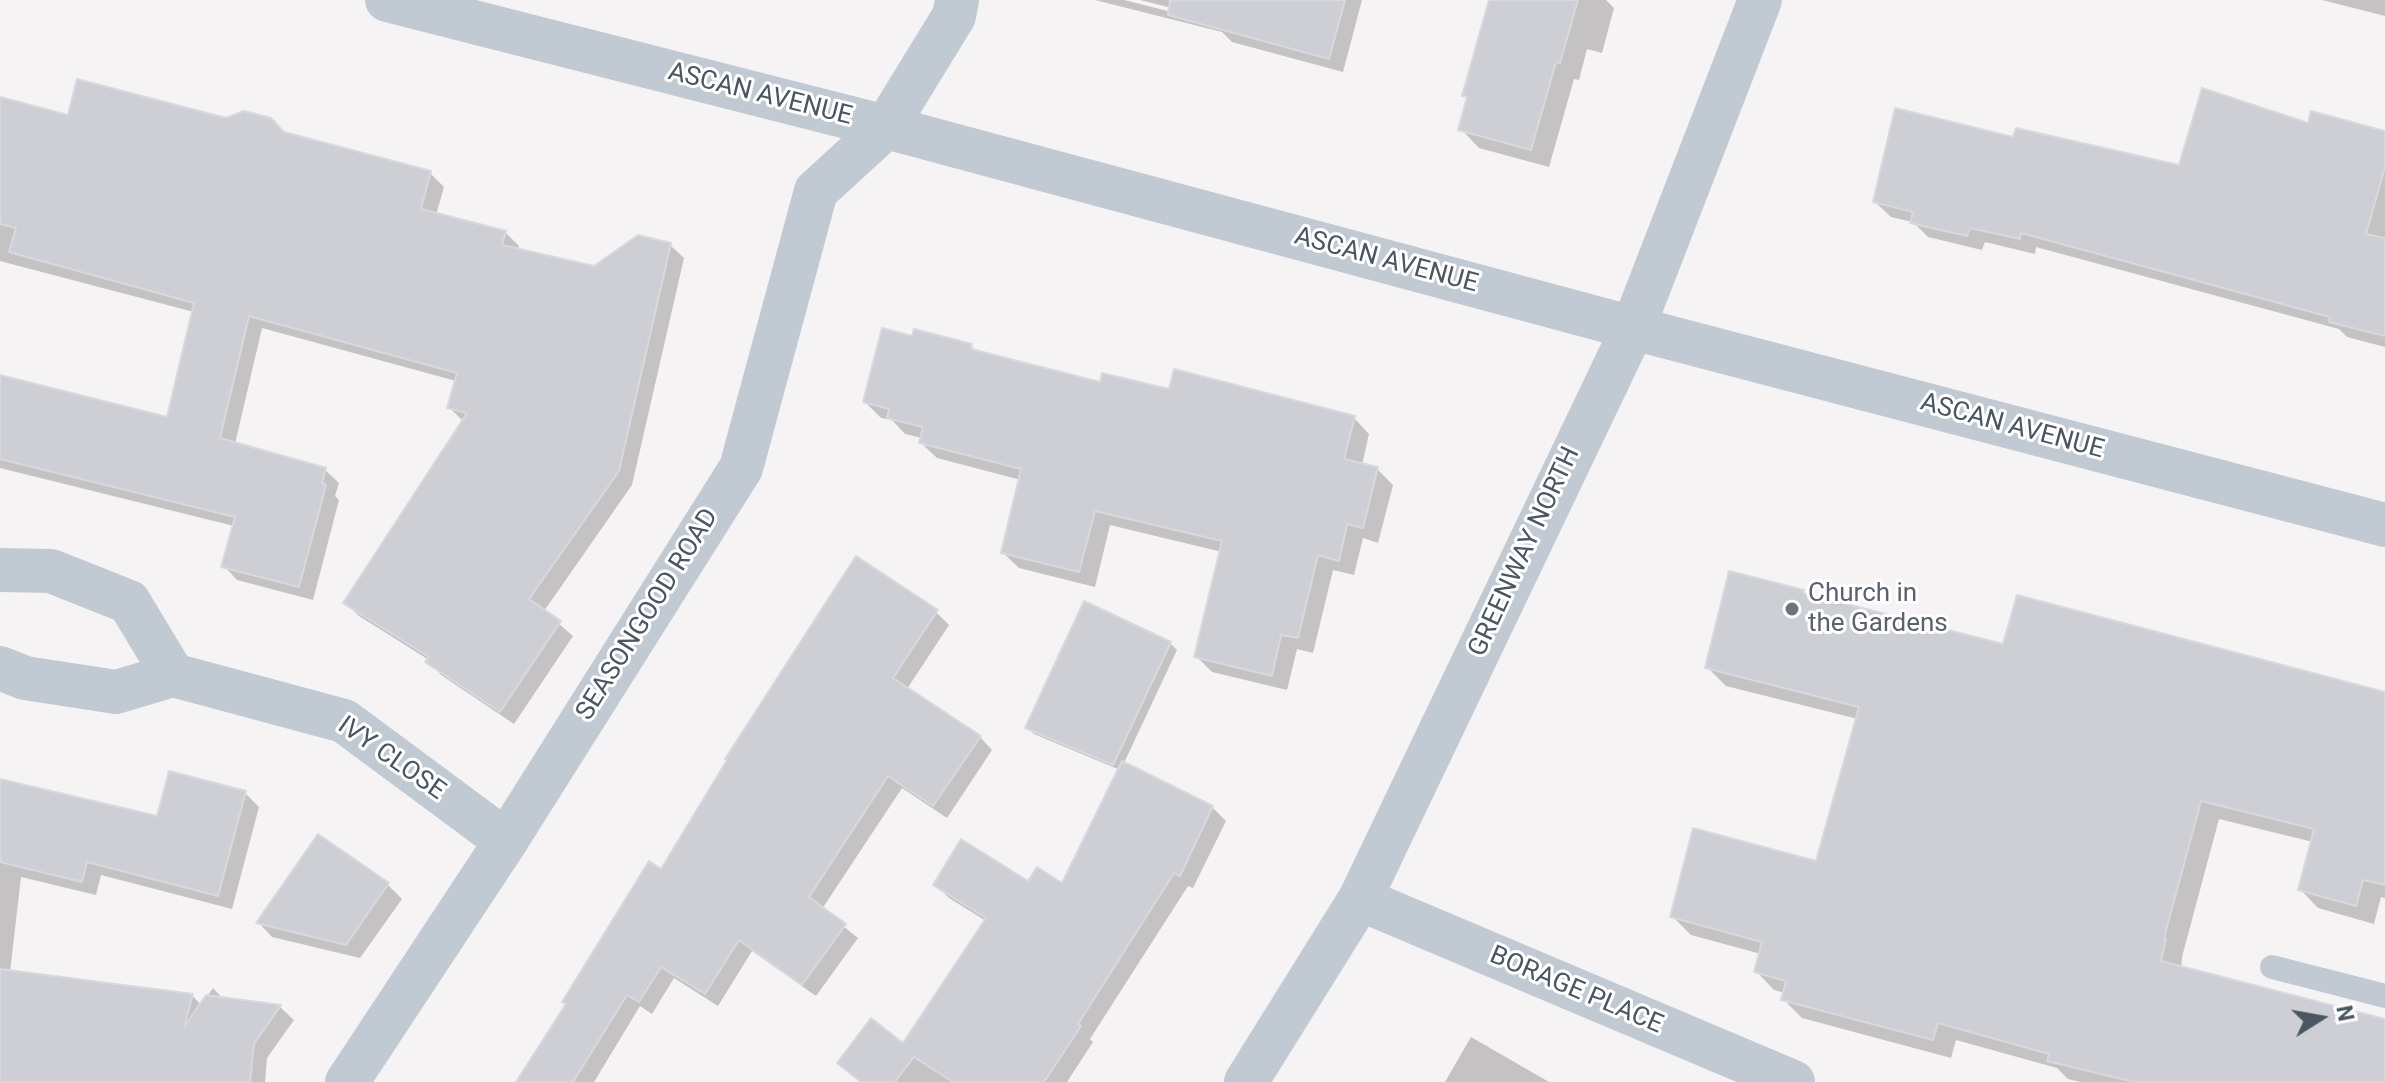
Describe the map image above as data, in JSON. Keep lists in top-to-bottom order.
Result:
{
  "streets": {
    "street": [
      "ASCAN AVENUE",
      "GREENWAY NORTH",
      "SEASONGOOD ROAD",
      "IVY CLOSE",
      "BORAGE PLACE"
    ]
  },
  "crossings": [
    ["ASCAN AVENUE", "GREENWAY NORTH"],
    ["ASCAN AVENUE", "SEASONGOOD ROAD"],
    ["GREENWAY NORTH", "BORAGE PLACE"],
    ["SEASONGOOD ROAD", "IVY CLOSE"]
  ],
  "places": ["Church in the Gardens"],
  "north": "right"
}
